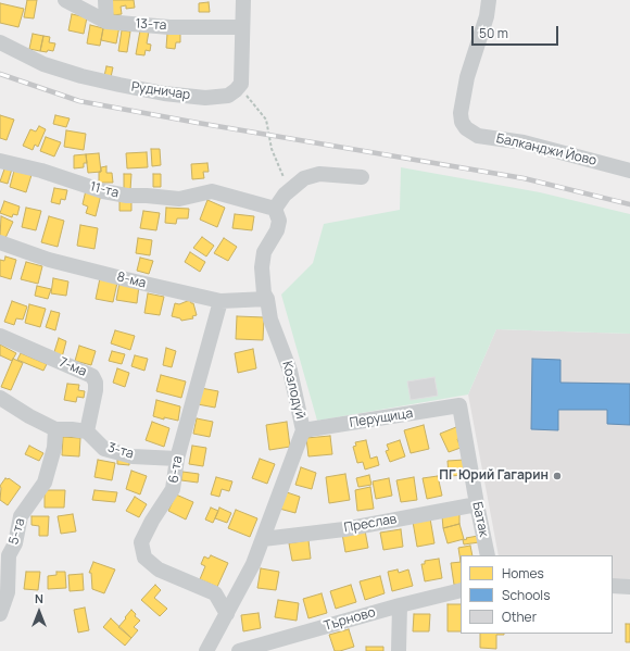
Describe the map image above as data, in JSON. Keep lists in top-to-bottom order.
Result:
{
  "streets": {
    "street": [
      "13-та",
      "Рудничар",
      "Балканджи Йово",
      "11-та",
      "8-ма",
      "7-ма",
      "Козлодуй",
      "Перущица",
      "3-та",
      "6-та",
      "Батак",
      "Преслав",
      "5-та",
      "Търново"
    ]
  },
  "crossings": [
    ["11-та", "Козлодуй"],
    ["8-ма", "Козлодуй"],
    ["8-ма", "6-та"],
    ["7-ма", "3-та"],
    ["Козлодуй", "Перущица"],
    ["Козлодуй", "6-та"],
    ["Козлодуй", "Преслав"],
    ["Перущица", "Батак"],
    ["3-та", "6-та"],
    ["Батак", "Преслав"]
  ],
  "places": ["ПГ Юрий Гагарин"],
  "legend": ["Homes", "Schools", "Other"],
  "scale_bar": "50 m",
  "north": "top"
}
